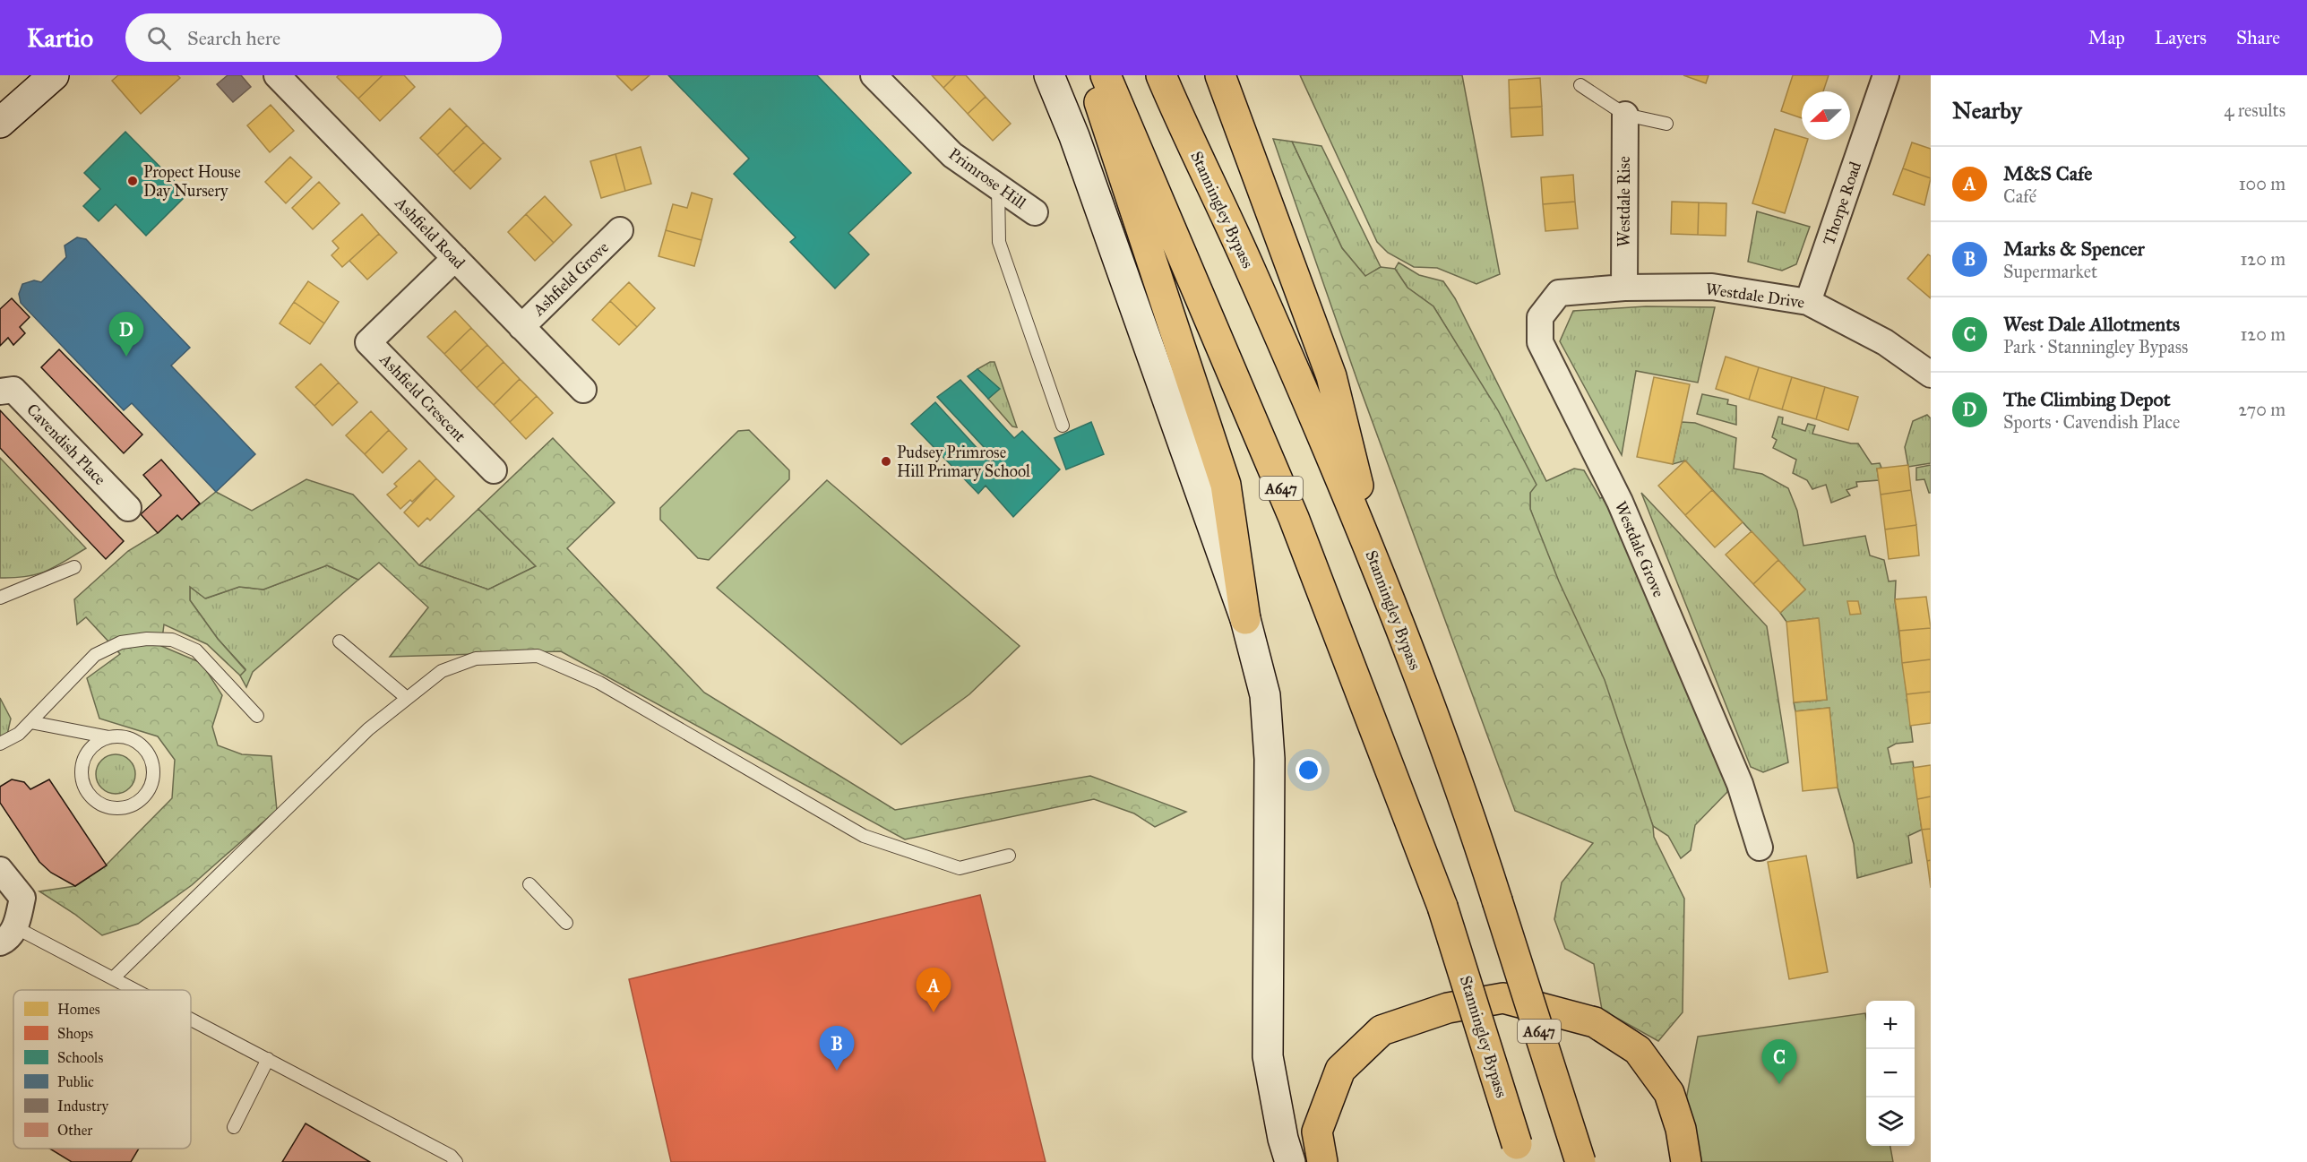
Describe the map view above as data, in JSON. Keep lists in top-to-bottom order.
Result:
{
  "streets": {
    "highway": ["Stanningley Bypass", "A647"],
    "street": [
      "Primrose Hill",
      "Westdale Rise",
      "Thorpe Road",
      "Ashfield Road",
      "Ashfield Grove",
      "Westdale Drive",
      "Ashfield Crescent",
      "Cavendish Place",
      "Westdale Grove"
    ]
  },
  "crossings": [
    ["Westdale Rise", "Westdale Drive"],
    ["Thorpe Road", "Westdale Drive"],
    ["Ashfield Road", "Ashfield Grove"],
    ["Ashfield Road", "Ashfield Crescent"],
    ["Westdale Drive", "Westdale Grove"]
  ],
  "places": ["Propect House Day Nursery", "Pudsey Primrose Hill Primary School"],
  "legend": [
    "Homes",
    "Shops",
    "Schools",
    "Public",
    "Industry",
    "Other"
  ],
  "north": "left",
  "page": {
    "header": "Kartio",
    "search": "Search here",
    "nav": ["Map", "Layers", "Share"],
    "heading": ["Nearby", "4 results"],
    "list": [
      {
        "mark": "A",
        "name": "M&S Cafe",
        "note": "Café",
        "value": "100 m"
      },
      {
        "mark": "B",
        "name": "Marks & Spencer",
        "note": "Supermarket",
        "value": "120 m"
      },
      {
        "mark": "C",
        "name": "West Dale Allotments",
        "note": "Park · Stanningley Bypass",
        "value": "120 m"
      },
      {
        "mark": "D",
        "name": "The Climbing Depot",
        "note": "Sports · Cavendish Place",
        "value": "270 m"
      }
    ],
    "pins": [
      "D",
      "A",
      "B",
      "C"
    ],
    "map_buttons": ["+", "−"]
  }
}
